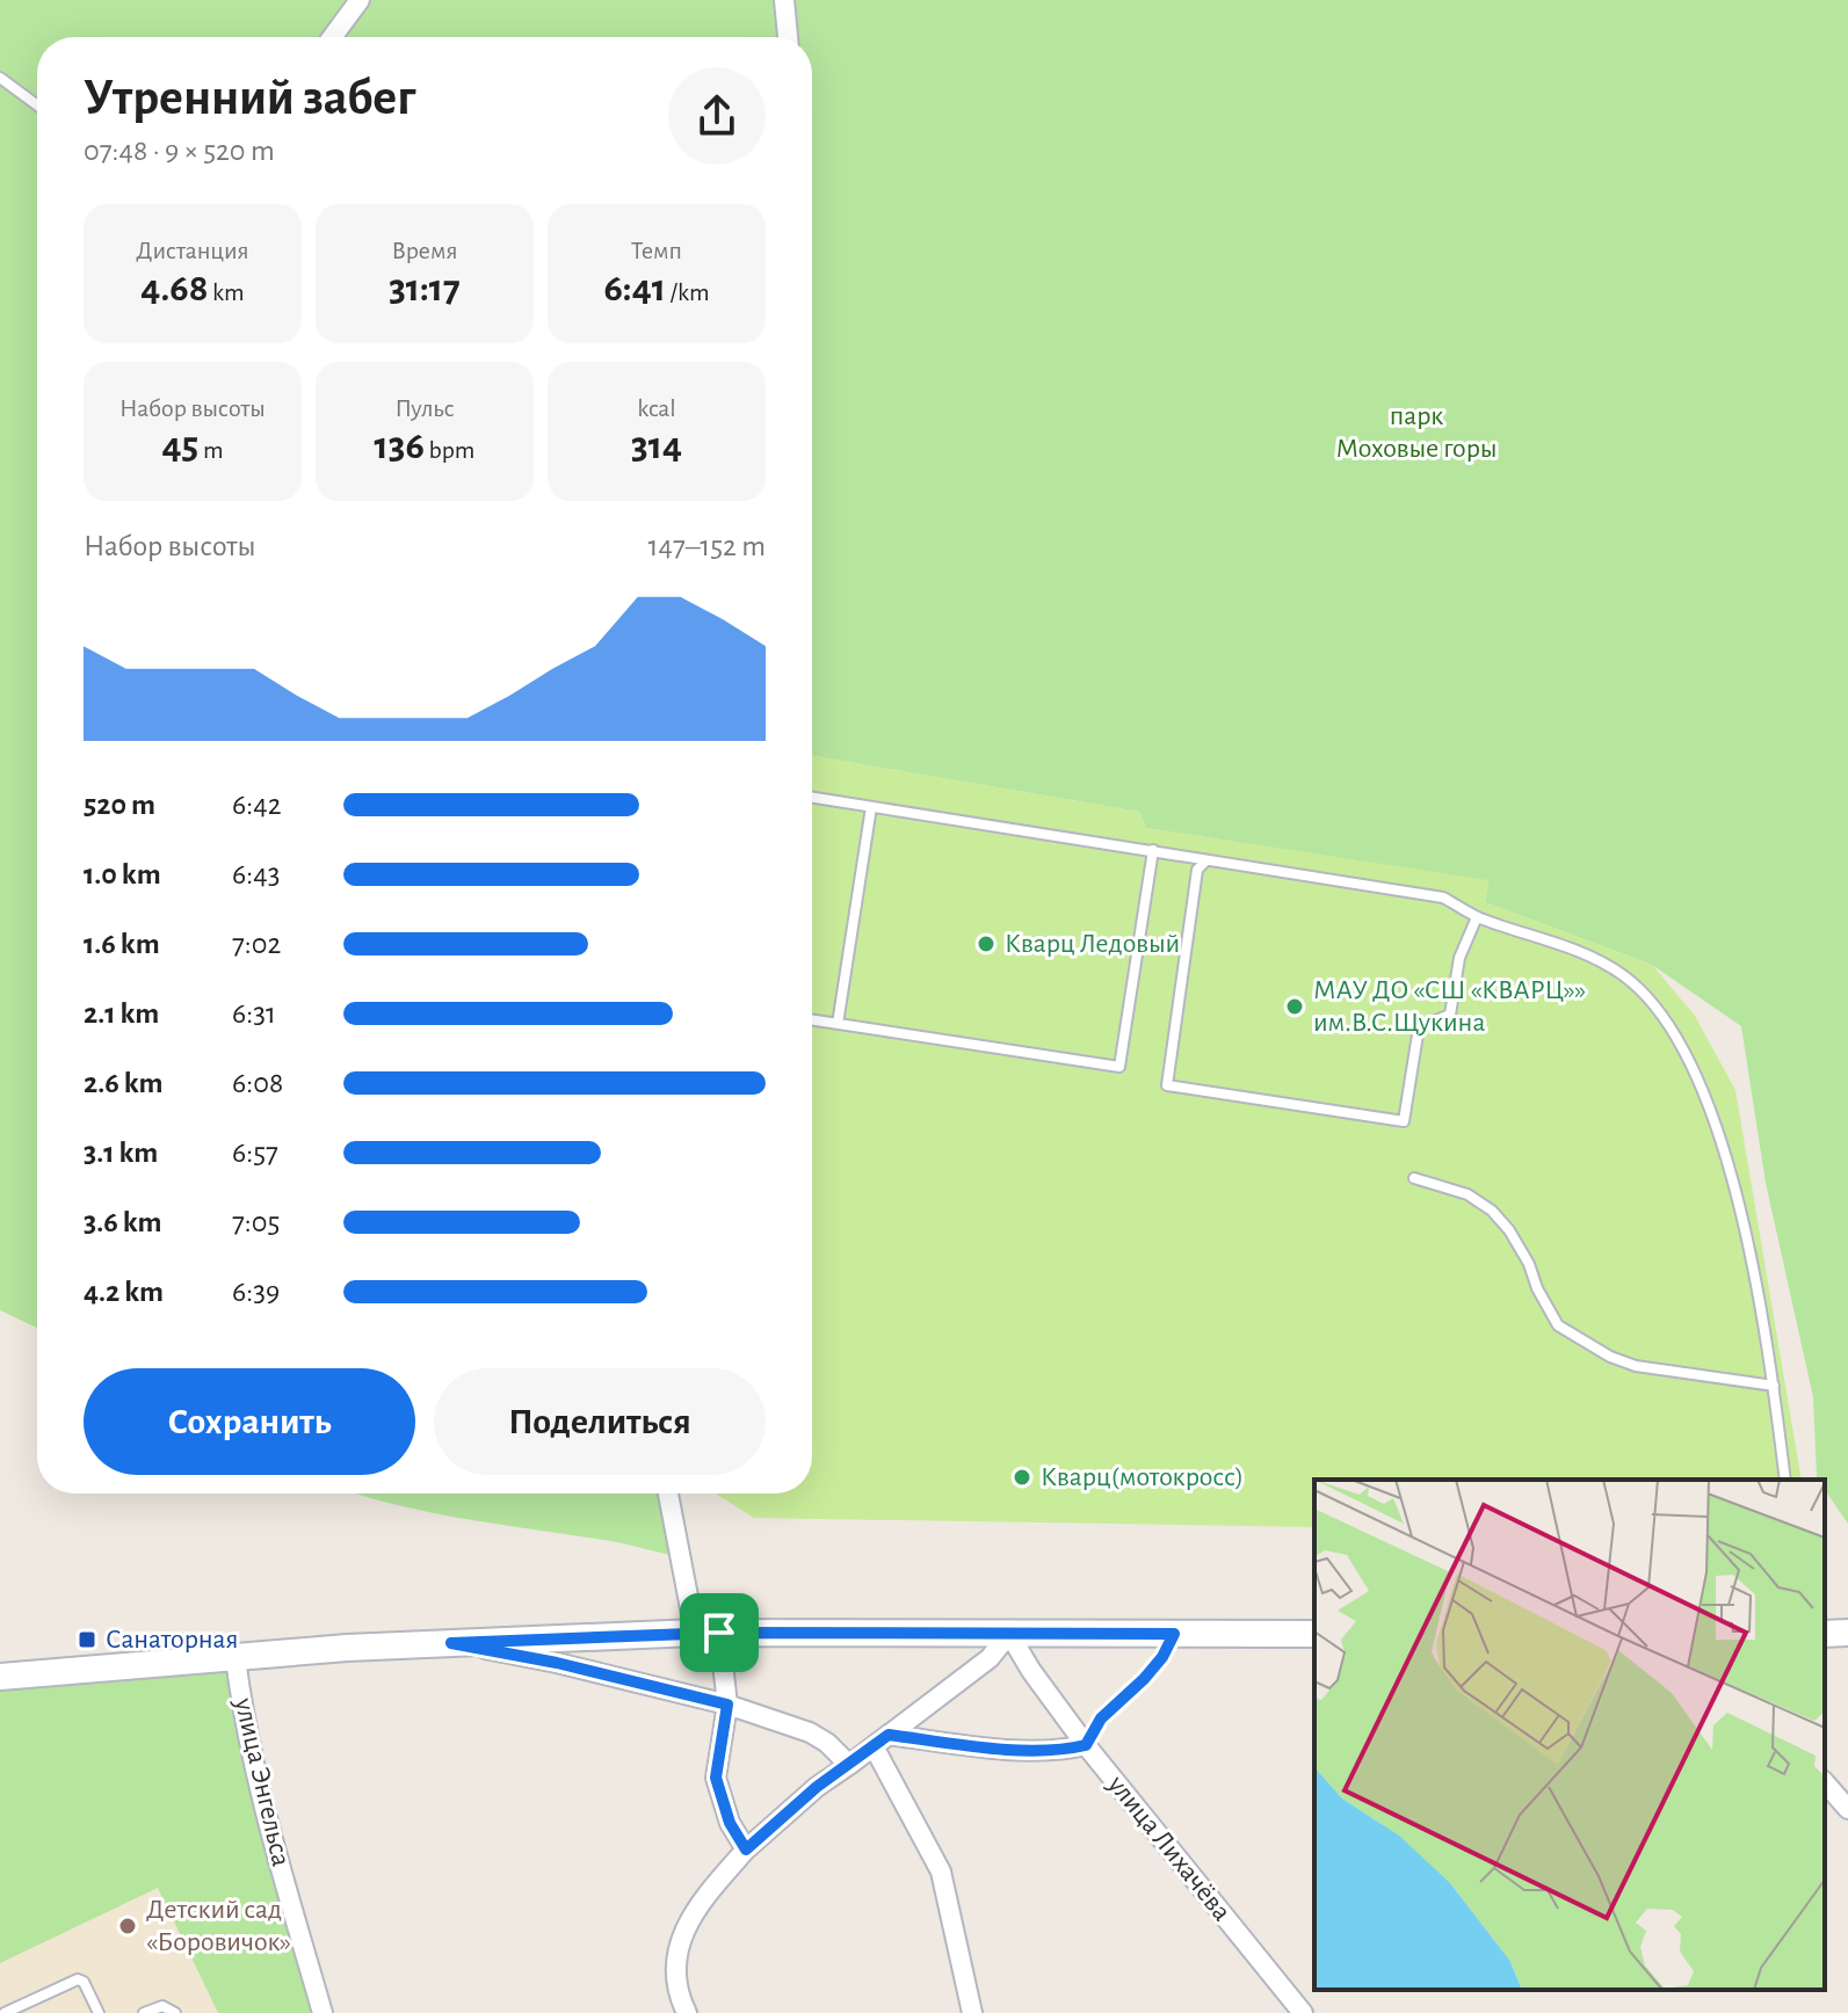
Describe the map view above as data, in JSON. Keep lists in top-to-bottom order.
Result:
{
  "streets": {
    "street": ["улица Энгельса", "улица Лихачёва"]
  },
  "parks": ["парк Моховые горы"],
  "places": {
    "other": [
      "Кварц Ледовый",
      "МАУ ДО «СШ «КВАРЦ»» им.В.С.Щукина",
      "Кварц(мотокросс)",
      "Детский сад «Боровичок»"
    ],
    "transit": ["Санаторная"]
  },
  "page": {
    "heading": ["Утренний забег", "07:48 · 9 × 520 m"],
    "stats": [
      ["Дистанция", "4.68 km"],
      ["Время", "31:17"],
      ["Темп", "6:41 /km"],
      ["Набор высоты", "45 m"],
      ["Пульс", "136 bpm"],
      ["kcal", "314"]
    ],
    "chart": ["Набор высоты", "147–152 m"],
    "list": [
      {
        "name": "520 m",
        "note": "6:42"
      },
      {
        "name": "1.0 km",
        "note": "6:43"
      },
      {
        "name": "1.6 km",
        "note": "7:02"
      },
      {
        "name": "2.1 km",
        "note": "6:31"
      },
      {
        "name": "2.6 km",
        "note": "6:08"
      },
      {
        "name": "3.1 km",
        "note": "6:57"
      },
      {
        "name": "3.6 km",
        "note": "7:05"
      },
      {
        "name": "4.2 km",
        "note": "6:39"
      }
    ],
    "buttons": ["Сохранить", "Поделиться"]
  }
}
